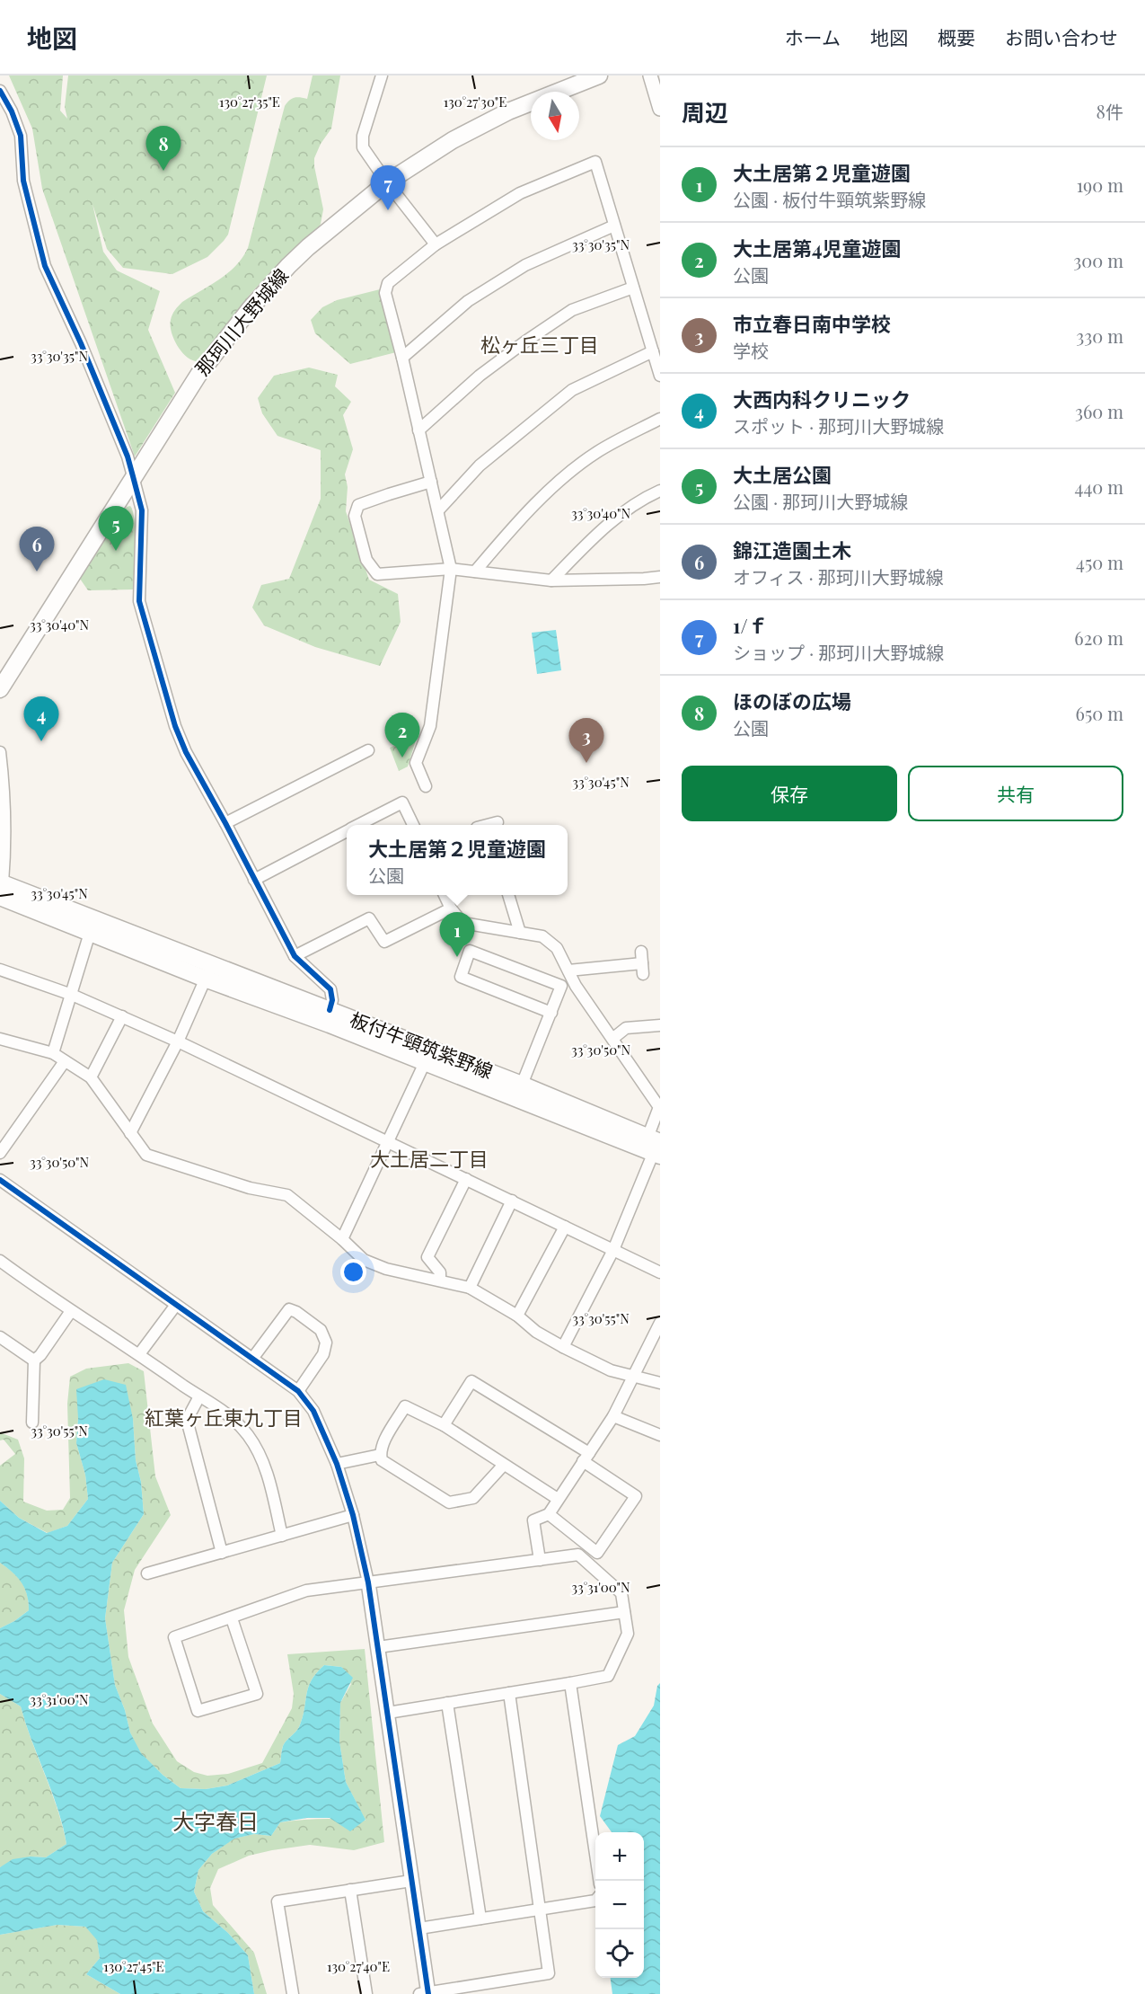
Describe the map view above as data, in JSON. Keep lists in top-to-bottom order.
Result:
{
  "streets": {
    "main road": ["那珂川大野城線", "板付牛頸筑紫野線"]
  },
  "districts": [
    "松ヶ丘三丁目",
    "大土居二丁目",
    "紅葉ヶ丘東九丁目",
    "大字春日"
  ],
  "north": "bottom",
  "page": {
    "header": "地図",
    "nav": [
      "ホーム",
      "地図",
      "概要",
      "お問い合わせ"
    ],
    "heading": ["周辺", "8件"],
    "pins": [
      "8",
      "7",
      "5",
      "6",
      "4",
      "2",
      "3",
      "1"
    ],
    "list": [
      {
        "mark": "1",
        "name": "大土居第２児童遊園",
        "note": "公園 · 板付牛頸筑紫野線",
        "value": "190 m"
      },
      {
        "mark": "2",
        "name": "大土居第4児童遊園",
        "note": "公園",
        "value": "300 m"
      },
      {
        "mark": "3",
        "name": "市立春日南中学校",
        "note": "学校",
        "value": "330 m"
      },
      {
        "mark": "4",
        "name": "大西内科クリニック",
        "note": "スポット · 那珂川大野城線",
        "value": "360 m"
      },
      {
        "mark": "5",
        "name": "大土居公園",
        "note": "公園 · 那珂川大野城線",
        "value": "440 m"
      },
      {
        "mark": "6",
        "name": "錦江造園土木",
        "note": "オフィス · 那珂川大野城線",
        "value": "450 m"
      },
      {
        "mark": "7",
        "name": "1/ｆ",
        "note": "ショップ · 那珂川大野城線",
        "value": "620 m"
      },
      {
        "mark": "8",
        "name": "ほのぼの広場",
        "note": "公園",
        "value": "650 m"
      }
    ],
    "buttons": ["保存", "共有"],
    "popup": ["大土居第２児童遊園", "公園"],
    "map_buttons": ["+", "−"]
  },
  "coordinates": [
    "130°27'35\"E",
    "130°27'30\"E",
    "33°30'35\"N",
    "33°30'40\"N",
    "33°30'45\"N",
    "33°30'50\"N",
    "33°30'55\"N",
    "33°31'00\"N",
    "130°27'45\"E",
    "130°27'40\"E"
  ]
}
